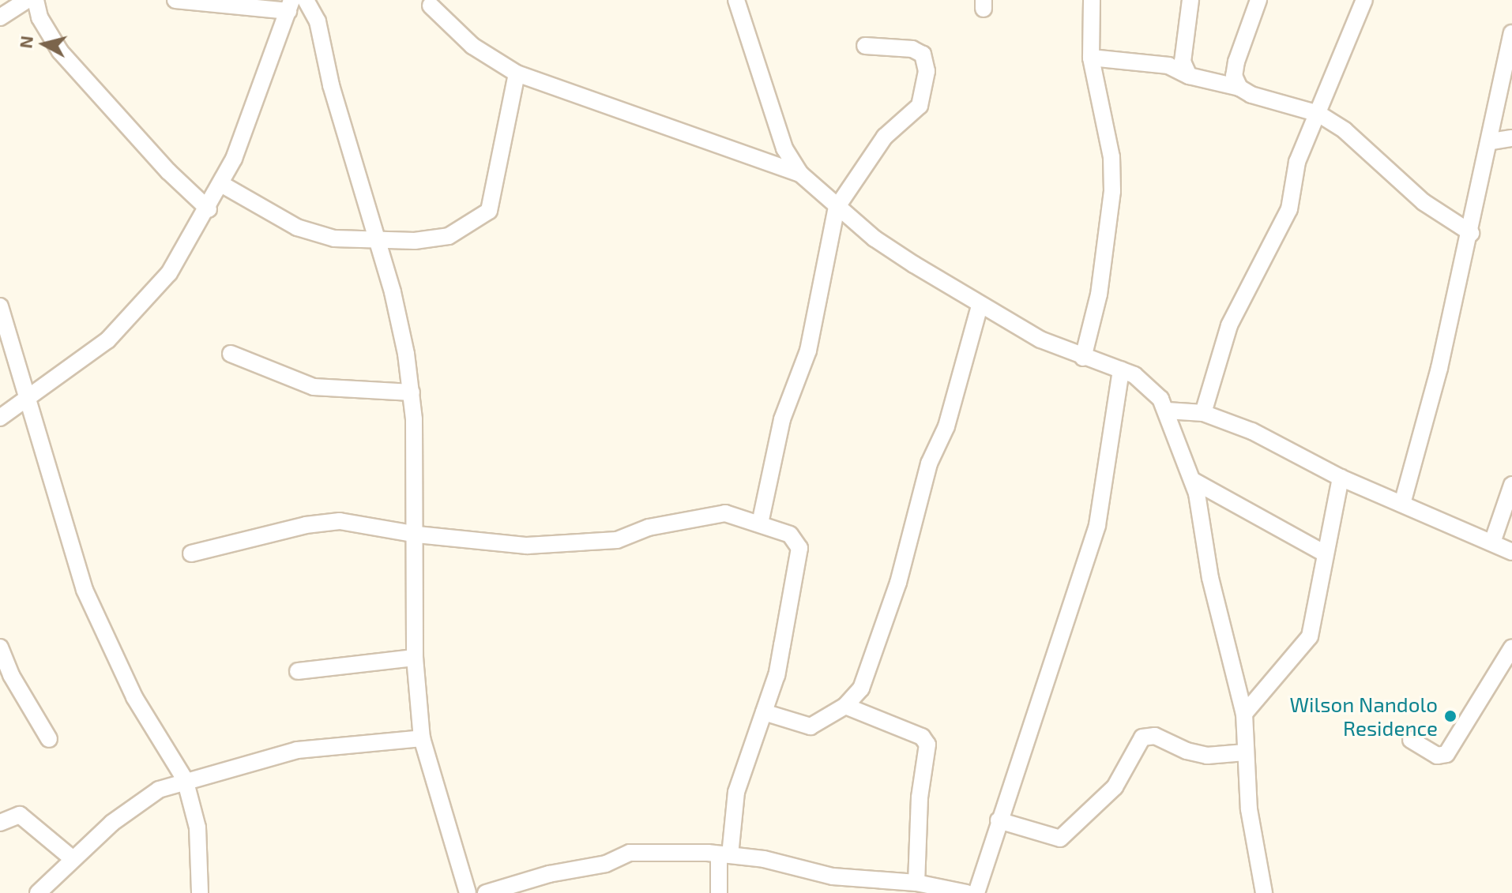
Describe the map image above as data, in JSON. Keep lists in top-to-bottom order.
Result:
{
  "places": ["Wilson Nandolo Residence"],
  "north": "left"
}
